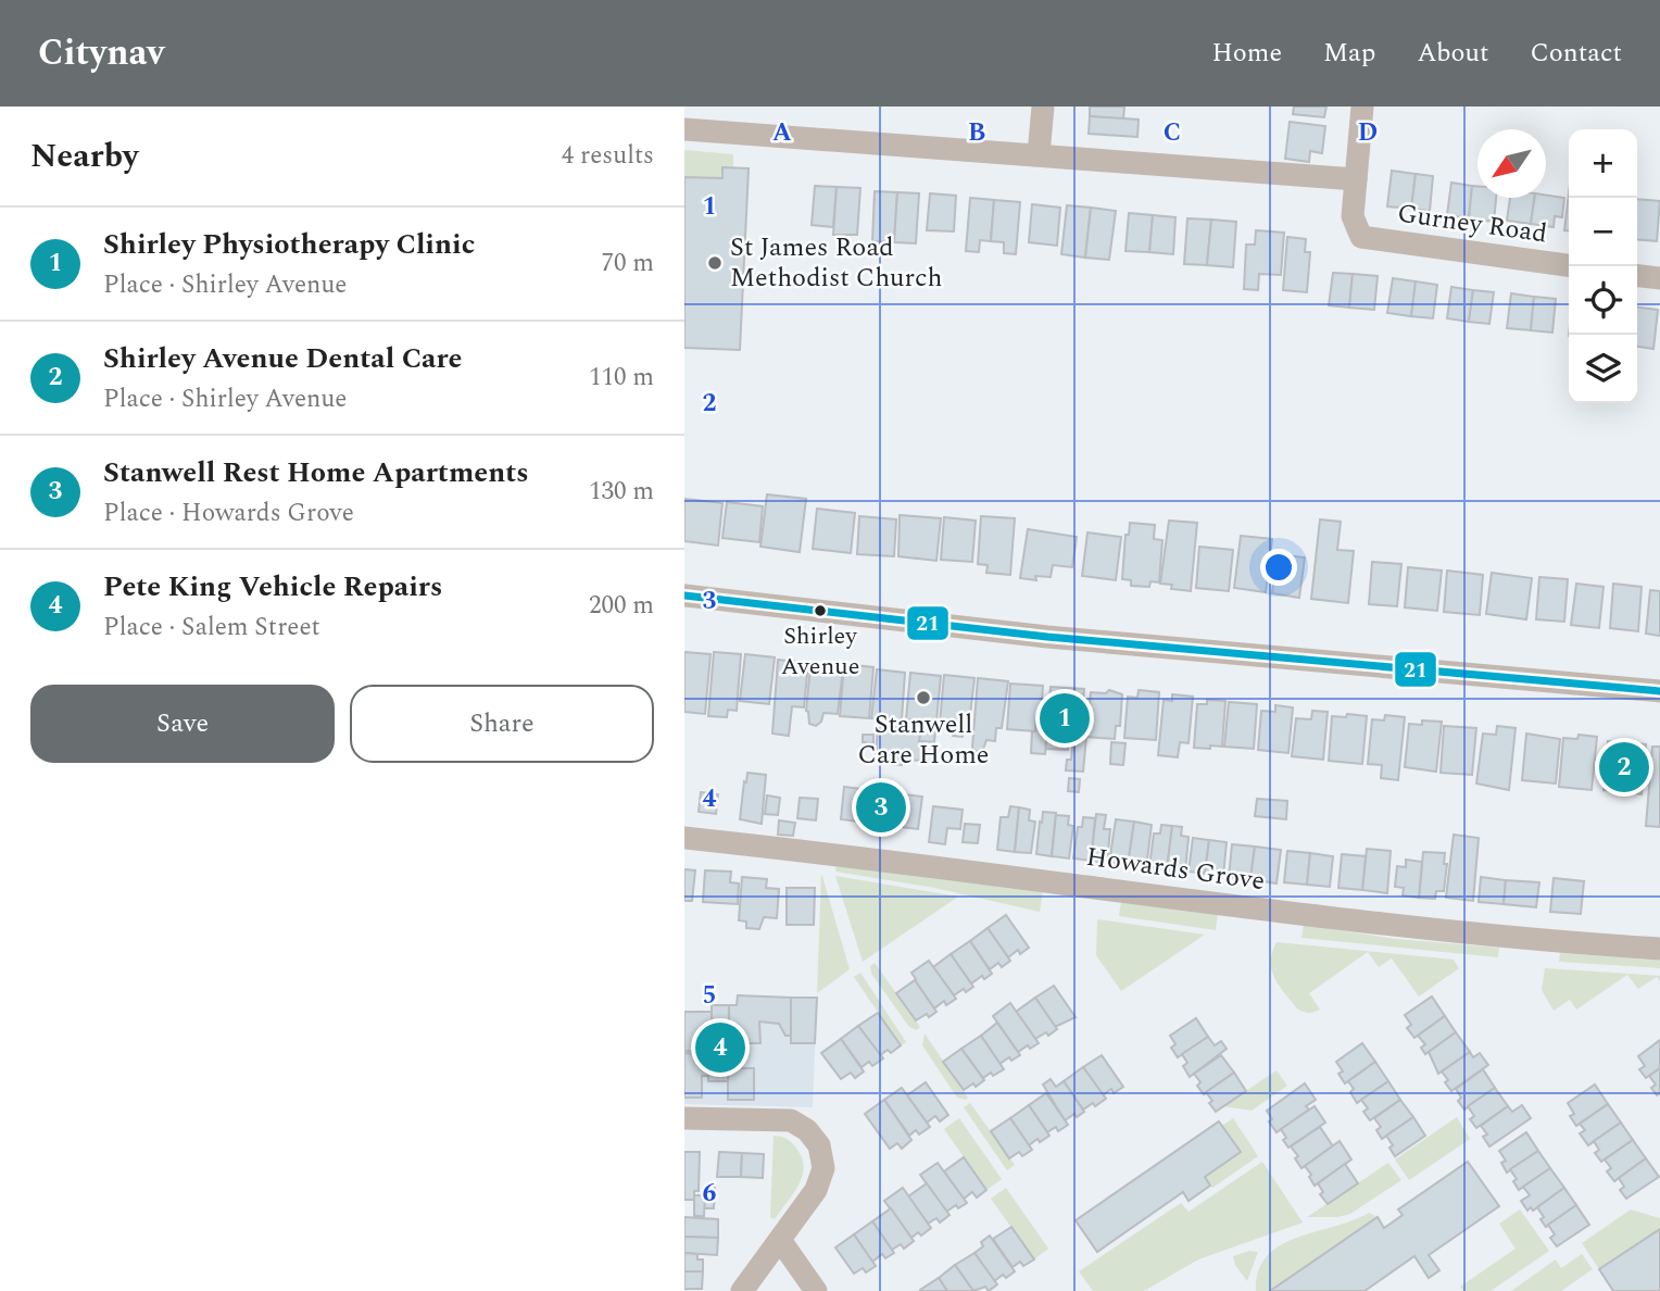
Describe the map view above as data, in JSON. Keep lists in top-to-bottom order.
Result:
{
  "streets": {
    "street": ["Gurney Road", "Howards Grove"]
  },
  "places": ["St James Road Methodist Church", "Shirley Avenue", "Stanwell Care Home"],
  "lines": ["transit line 21"],
  "north": "bottom left",
  "page": {
    "header": "Citynav",
    "nav": [
      "Home",
      "Map",
      "About",
      "Contact"
    ],
    "heading": ["Nearby", "4 results"],
    "map_buttons": ["+", "−"],
    "list": [
      {
        "mark": "1",
        "name": "Shirley Physiotherapy Clinic",
        "note": "Place · Shirley Avenue",
        "value": "70 m"
      },
      {
        "mark": "2",
        "name": "Shirley Avenue Dental Care",
        "note": "Place · Shirley Avenue",
        "value": "110 m"
      },
      {
        "mark": "3",
        "name": "Stanwell Rest Home Apartments",
        "note": "Place · Howards Grove",
        "value": "130 m"
      },
      {
        "mark": "4",
        "name": "Pete King Vehicle Repairs",
        "note": "Place · Salem Street",
        "value": "200 m"
      }
    ],
    "buttons": ["Save", "Share"],
    "pins": [
      "1",
      "2",
      "3",
      "4"
    ]
  },
  "grid": {
    "columns": [
      "A",
      "B",
      "C",
      "D"
    ],
    "rows": [
      "1",
      "2",
      "3",
      "4",
      "5",
      "6"
    ]
  }
}
